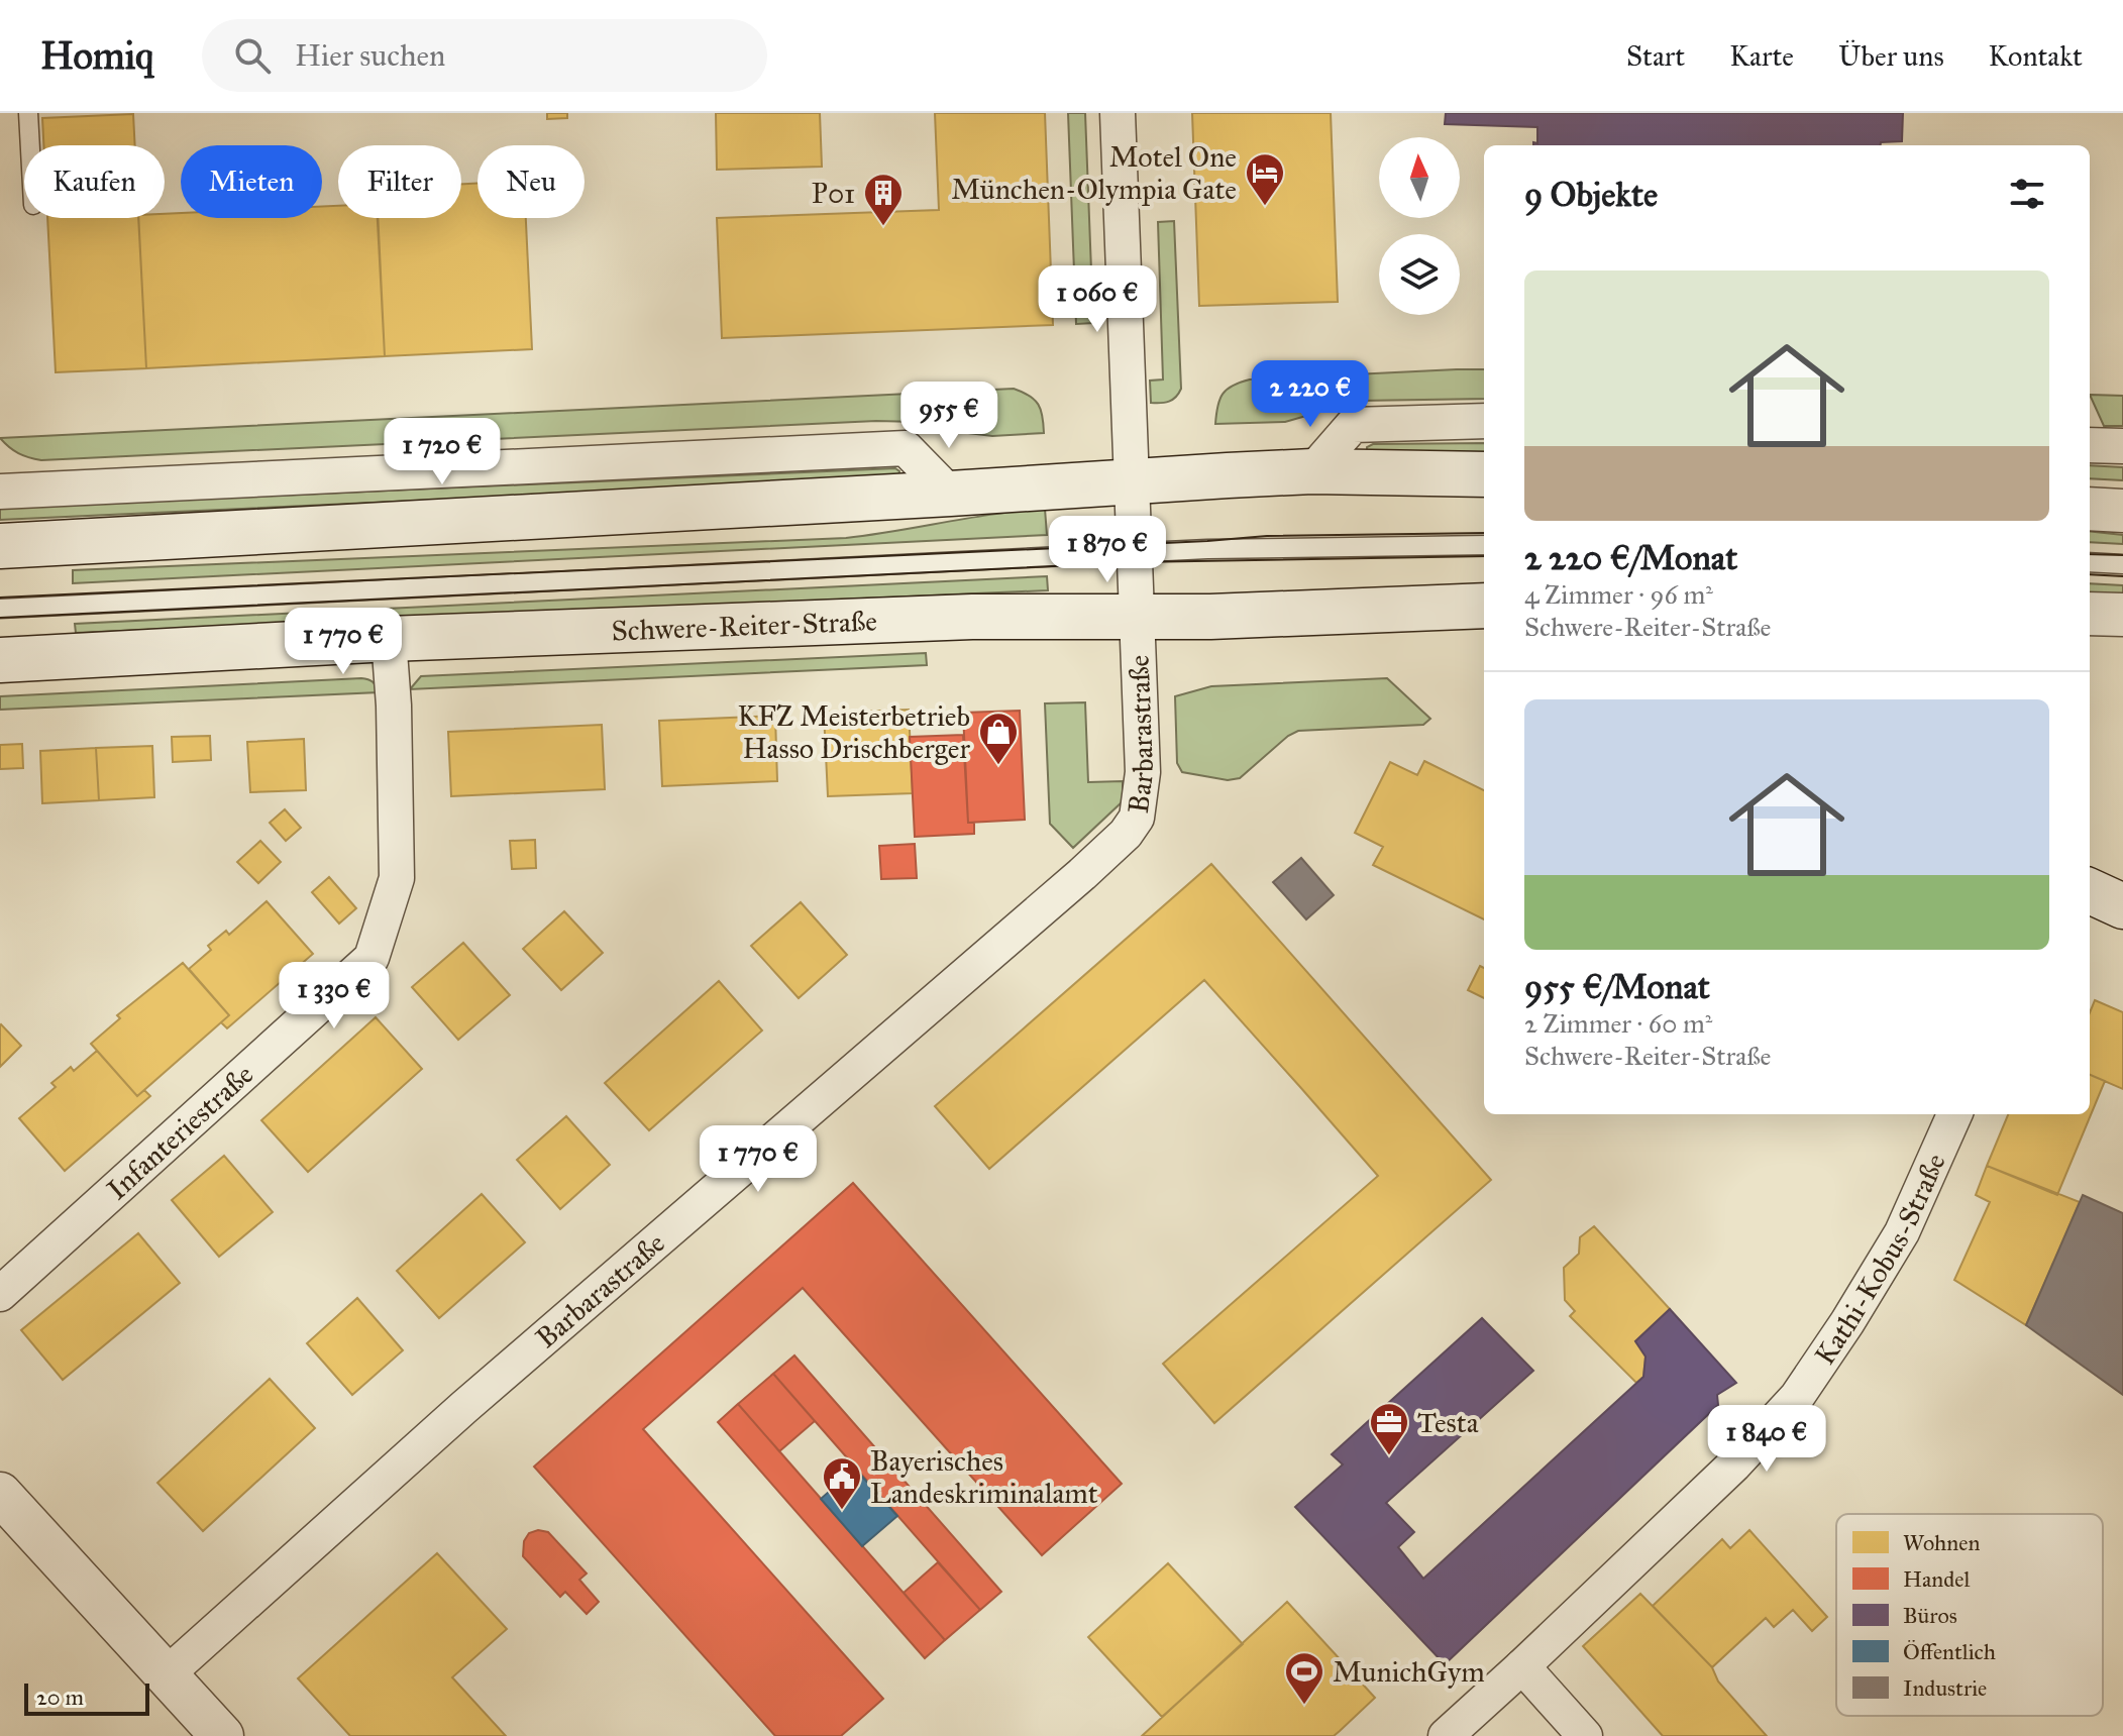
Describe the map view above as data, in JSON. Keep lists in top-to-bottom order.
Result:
{
  "streets": {
    "main road": ["Schwere-Reiter-Straße"],
    "street": ["Barbarastraße", "Infanteriestraße", "Kathi-Kobus-Straße"]
  },
  "crossings": [
    ["Schwere-Reiter-Straße", "Barbarastraße"],
    ["Schwere-Reiter-Straße", "Infanteriestraße"]
  ],
  "places": {
    "hotel": ["Motel One München-Olympia Gate"],
    "building": ["P01"],
    "shop": ["KFZ Meisterbetrieb Hasso Drischberger"],
    "office": ["Testa"],
    "public building": ["Bayerisches Landeskriminalamt"],
    "sports": ["MunichGym"]
  },
  "legend": [
    "Wohnen",
    "Handel",
    "Büros",
    "Öffentlich",
    "Industrie"
  ],
  "scale_bar": "20 m",
  "north": "top",
  "page": {
    "header": "Homiq",
    "search": "Hier suchen",
    "nav": [
      "Start",
      "Karte",
      "Über uns",
      "Kontakt"
    ],
    "chip": [
      "Kaufen",
      "Mieten",
      "Filter",
      "Neu"
    ],
    "heading": "9 Objekte",
    "list": [
      {
        "name": "2 220 €/Monat",
        "note": "4 Zimmer · 96 m² · Schwere-Reiter-Straße"
      },
      {
        "name": "955 €/Monat",
        "note": "2 Zimmer · 60 m² · Schwere-Reiter-Straße"
      }
    ],
    "price": [
      "1 060 €",
      "2 220 €",
      "955 €",
      "1 720 €",
      "1 870 €",
      "1 770 €",
      "1 330 €",
      "1 770 €",
      "1 840 €"
    ],
    "scale": "20 m"
  }
}
